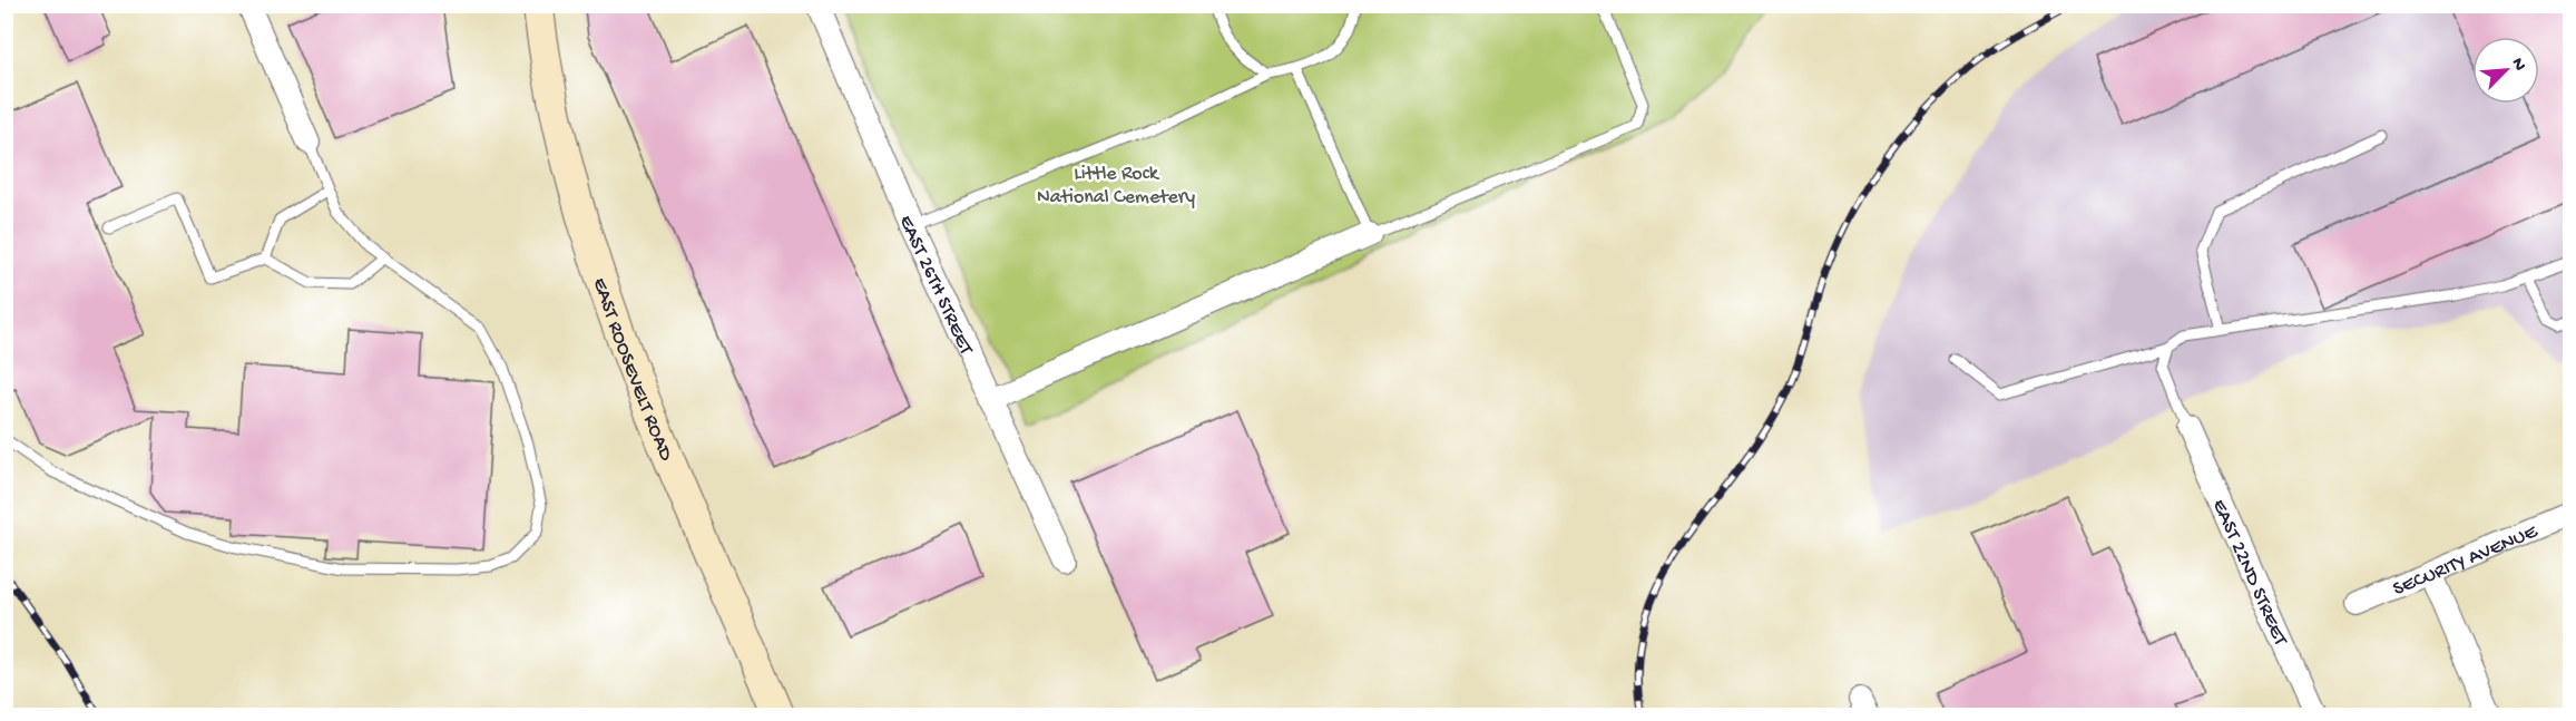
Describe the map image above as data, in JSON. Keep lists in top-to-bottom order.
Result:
{
  "streets": {
    "main road": ["EAST ROOSEVELT ROAD"],
    "street": ["EAST 26TH STREET", "SECURITY AVENUE", "EAST 22ND STREET"]
  },
  "parks": ["Little Rock National Cemetery"],
  "north": "top right"
}
